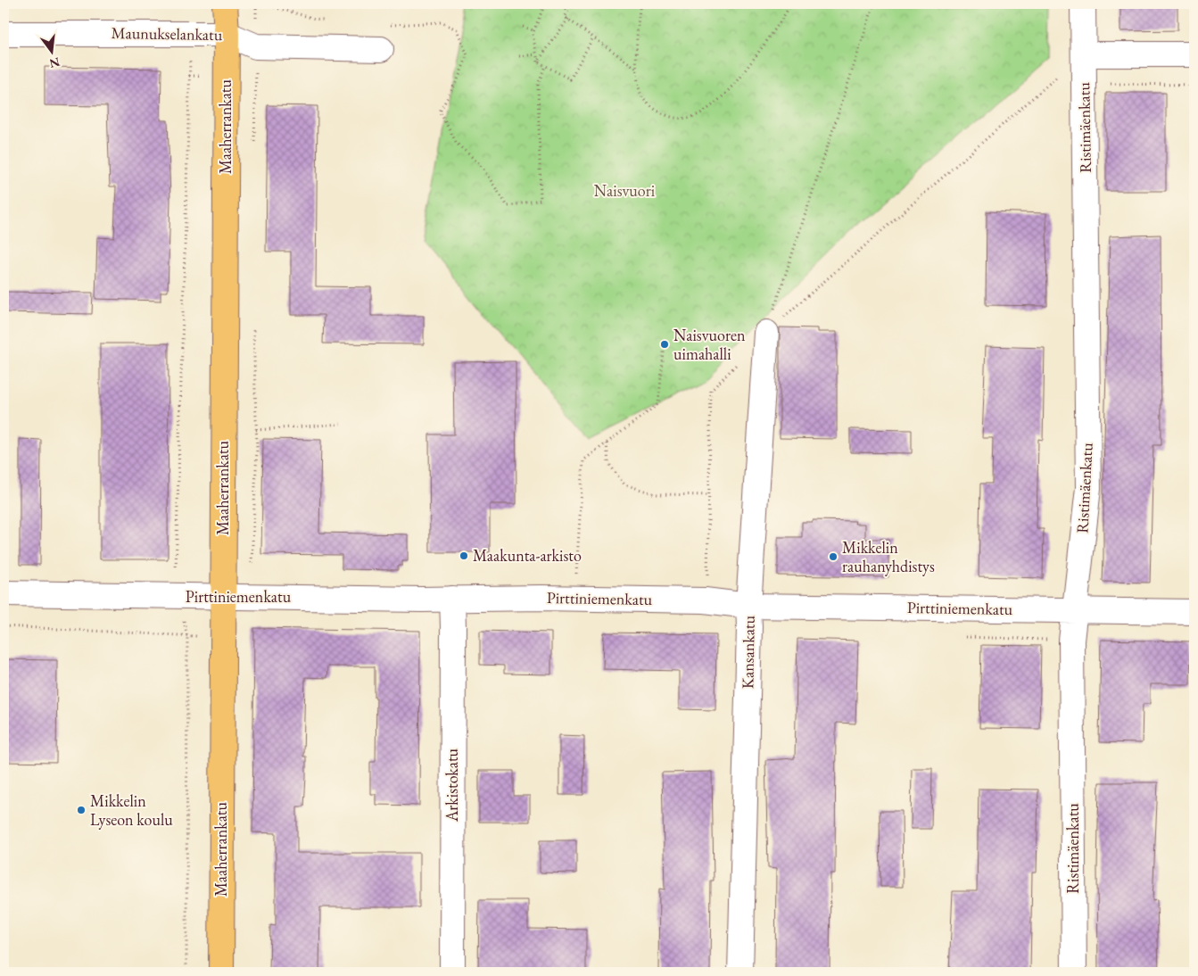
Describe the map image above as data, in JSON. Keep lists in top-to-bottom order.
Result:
{
  "streets": {
    "main road": ["Maaherrankatu"],
    "street": [
      "Maunukselankatu",
      "Ristimäenkatu",
      "Pirttiniemenkatu",
      "Kansankatu",
      "Arkistokatu"
    ]
  },
  "crossings": [
    ["Maunukselankatu", "Maaherrankatu"],
    ["Maaherrankatu", "Pirttiniemenkatu"],
    ["Ristimäenkatu", "Pirttiniemenkatu"],
    ["Pirttiniemenkatu", "Kansankatu"],
    ["Pirttiniemenkatu", "Arkistokatu"]
  ],
  "parks": ["Naisvuori"],
  "places": [
    "Naisvuoren uimahalli",
    "Maakunta-arkisto",
    "Mikkelin rauhanyhdistys",
    "Mikkelin Lyseon koulu"
  ],
  "north": "bottom"
}
